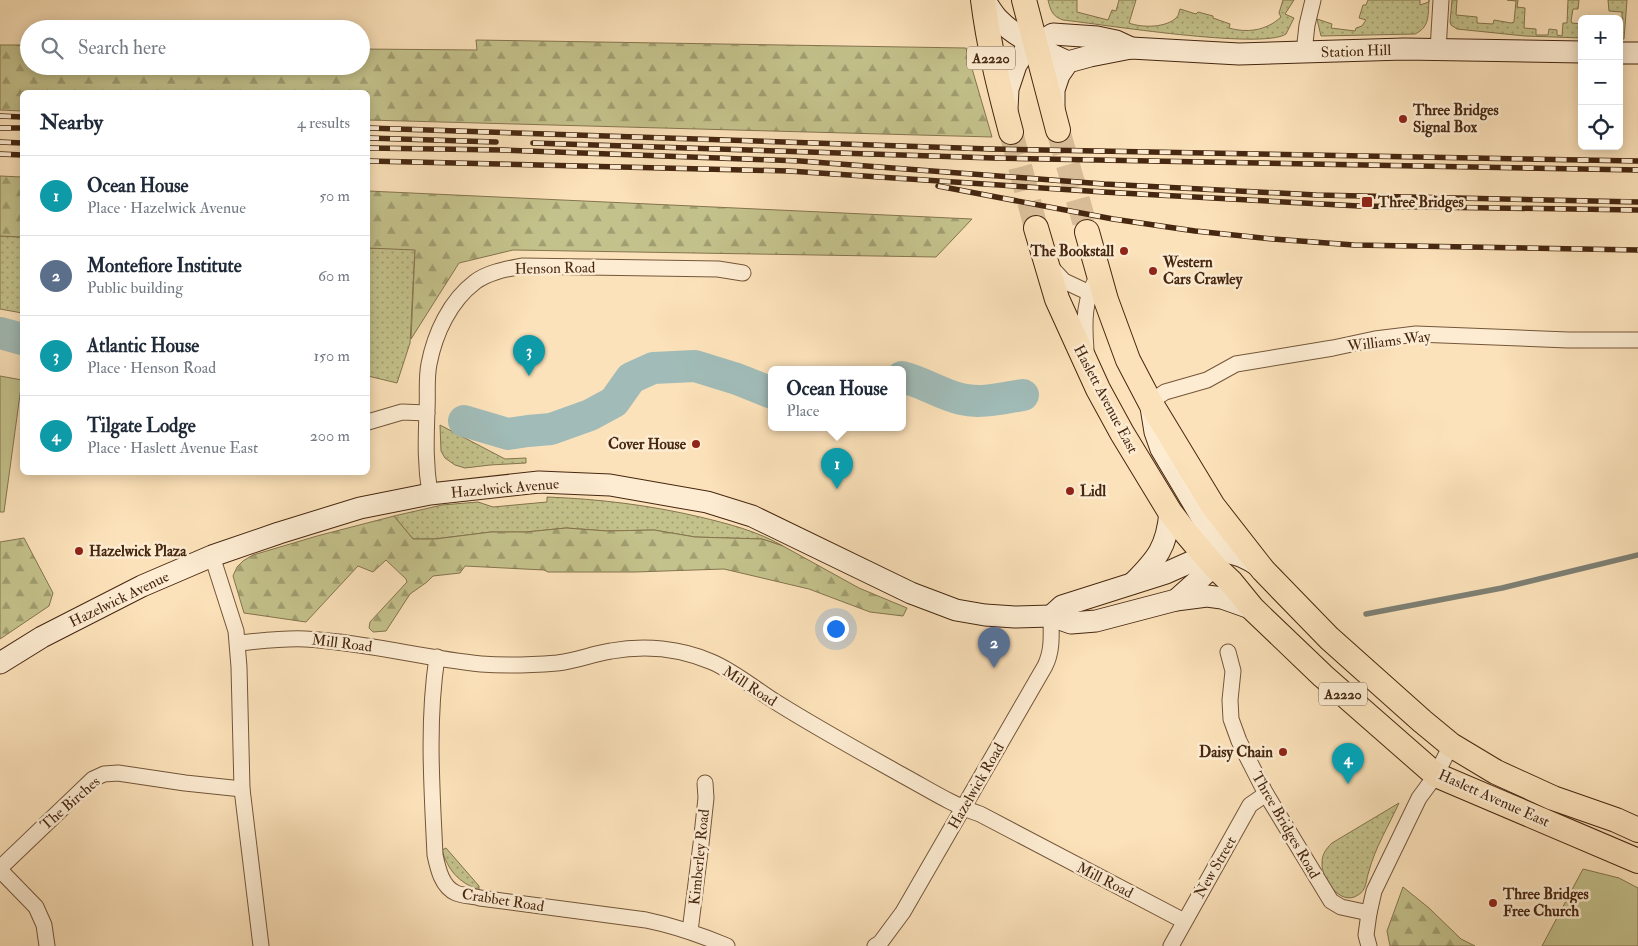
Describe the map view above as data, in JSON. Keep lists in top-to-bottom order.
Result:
{
  "streets": {
    "main road": ["A2220", "Haslett Avenue East"],
    "street": [
      "Station Hill",
      "Henson Road",
      "Williams Way",
      "Hazelwick Avenue",
      "Mill Road",
      "Hazelwick Road",
      "The Birches",
      "Three Bridges Road",
      "Kimberley Road",
      "New Street",
      "Crabbet Road"
    ]
  },
  "crossings": [
    ["Station Hill", "A2220"],
    ["Henson Road", "Hazelwick Avenue"],
    ["Williams Way", "Haslett Avenue East"],
    ["Haslett Avenue East", "Hazelwick Avenue"],
    ["Hazelwick Avenue", "Hazelwick Road"],
    ["Mill Road", "Hazelwick Road"],
    ["Mill Road", "New Street"],
    ["Mill Road", "Crabbet Road"],
    ["Three Bridges Road", "New Street"],
    ["Kimberley Road", "Crabbet Road"]
  ],
  "places": {
    "other": [
      "Three Bridges Signal Box",
      "The Bookstall",
      "Western Cars Crawley",
      "Cover House",
      "Lidl",
      "Hazelwick Plaza",
      "Daisy Chain",
      "Three Bridges Free Church"
    ],
    "transit": ["Three Bridges"]
  },
  "page": {
    "map_buttons": ["+", "−"],
    "search": "Search here",
    "heading": ["Nearby", "4 results"],
    "list": [
      {
        "mark": "1",
        "name": "Ocean House",
        "note": "Place · Hazelwick Avenue",
        "value": "50 m"
      },
      {
        "mark": "2",
        "name": "Montefiore Institute",
        "note": "Public building",
        "value": "60 m"
      },
      {
        "mark": "3",
        "name": "Atlantic House",
        "note": "Place · Henson Road",
        "value": "150 m"
      },
      {
        "mark": "4",
        "name": "Tilgate Lodge",
        "note": "Place · Haslett Avenue East",
        "value": "200 m"
      }
    ],
    "pins": [
      "3",
      "1",
      "2",
      "4"
    ],
    "popup": ["Ocean House", "Place"]
  }
}
